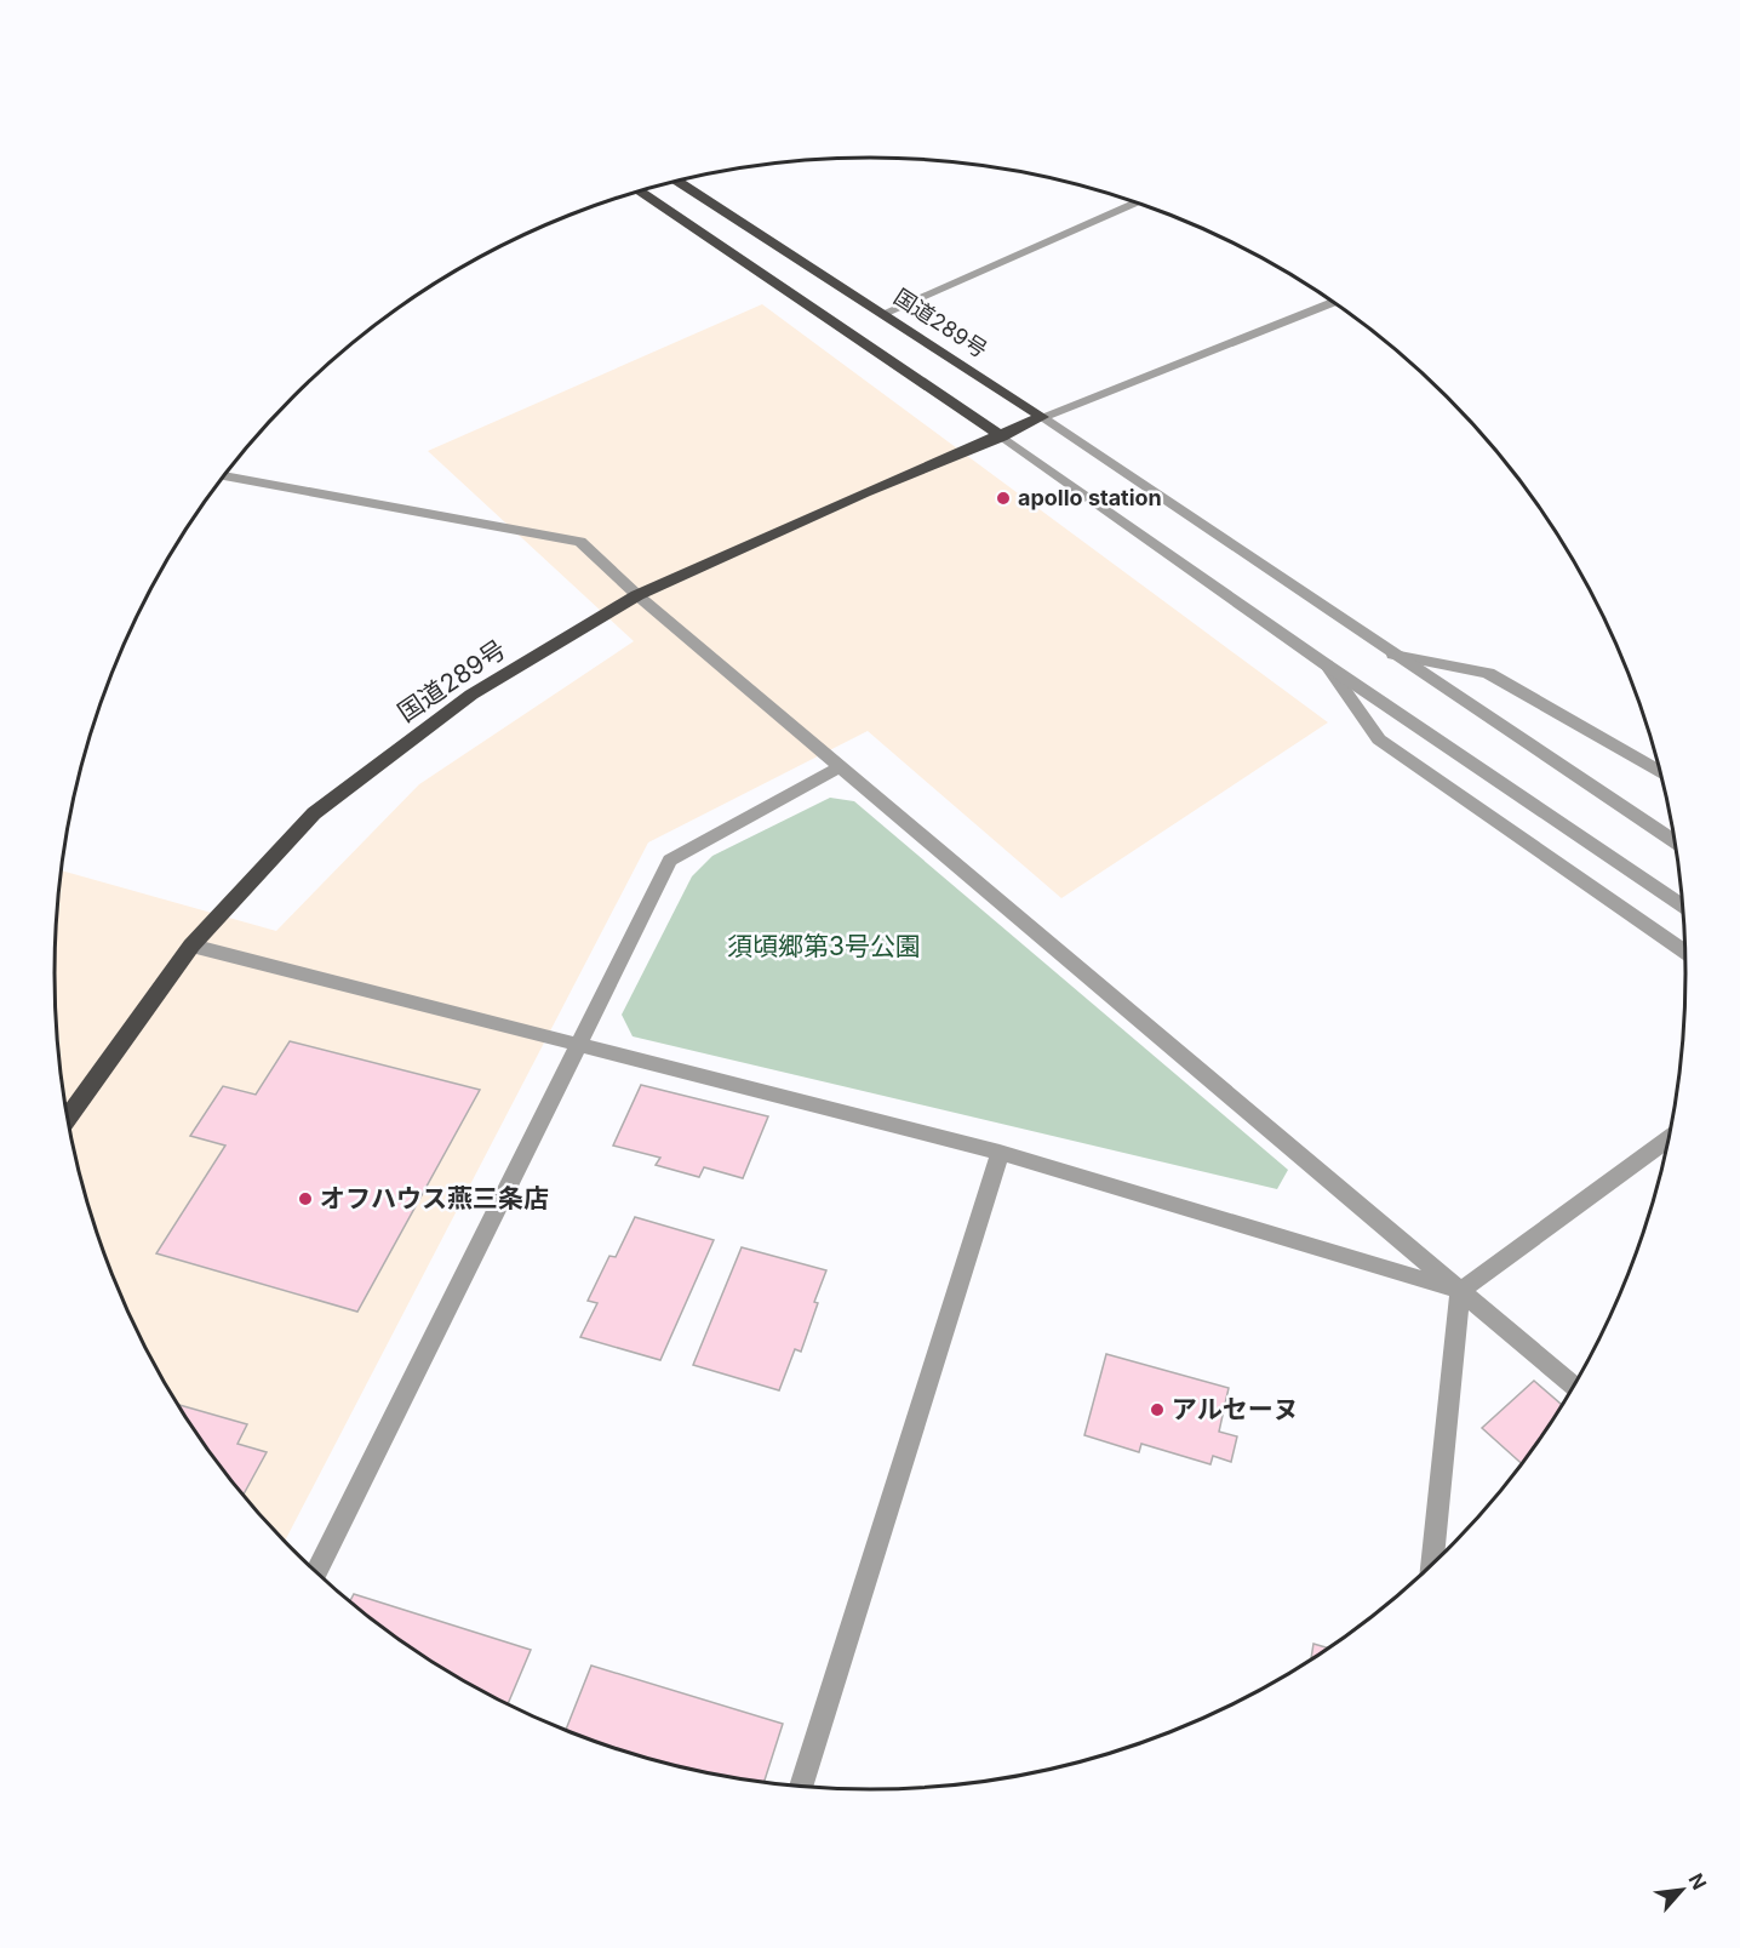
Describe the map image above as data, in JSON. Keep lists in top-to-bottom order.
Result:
{
  "streets": {
    "highway": ["国道289号"]
  },
  "parks": ["須頃郷第3号公園"],
  "places": ["apollo station", "オフハウス燕三条店", "アルセーヌ"],
  "north": "top right"
}
